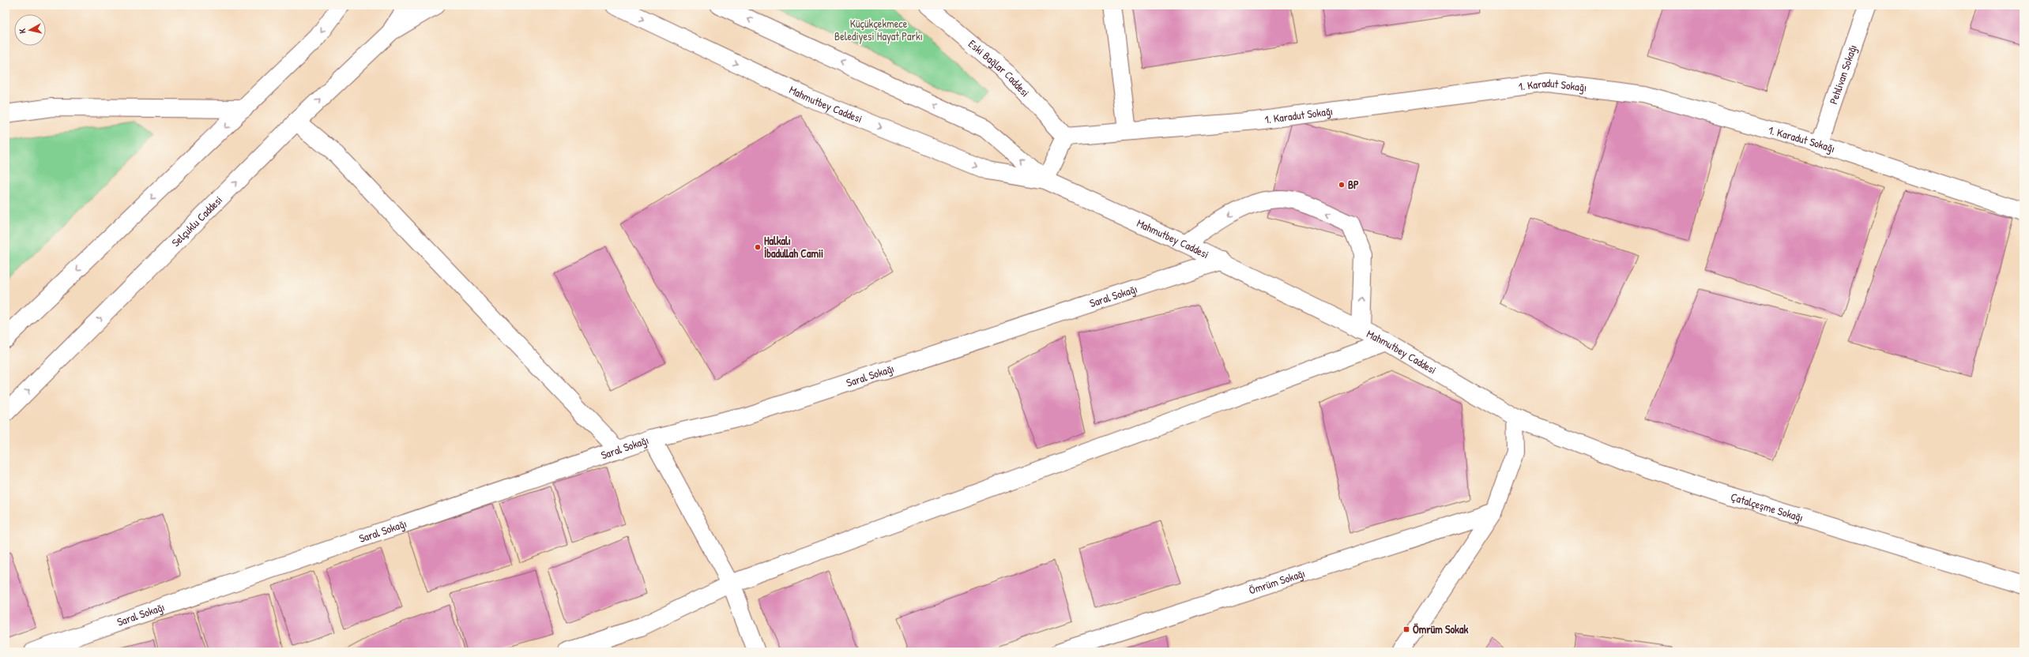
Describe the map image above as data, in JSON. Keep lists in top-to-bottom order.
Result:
{
  "streets": {
    "street": [
      "Eski Bağlar Caddesi",
      "Pehlivan Sokağı",
      "1. Karadut Sokağı",
      "Mahmutbey Caddesi",
      "Selçuklu Caddesi",
      "Saral Sokağı",
      "Çatalçeşme Sokağı",
      "Ömrüm Sokağı"
    ]
  },
  "crossings": [
    ["Eski Bağlar Caddesi", "1. Karadut Sokağı"],
    ["Pehlivan Sokağı", "1. Karadut Sokağı"],
    ["Mahmutbey Caddesi", "Saral Sokağı"],
    ["Mahmutbey Caddesi", "Çatalçeşme Sokağı"]
  ],
  "parks": ["Küçükçekmece Belediyesi Hayat Parkı"],
  "places": {
    "other": ["BP", "Halkalı İbadullah Camii"],
    "transit": ["Ömrüm Sokak"]
  },
  "north": "left"
}
